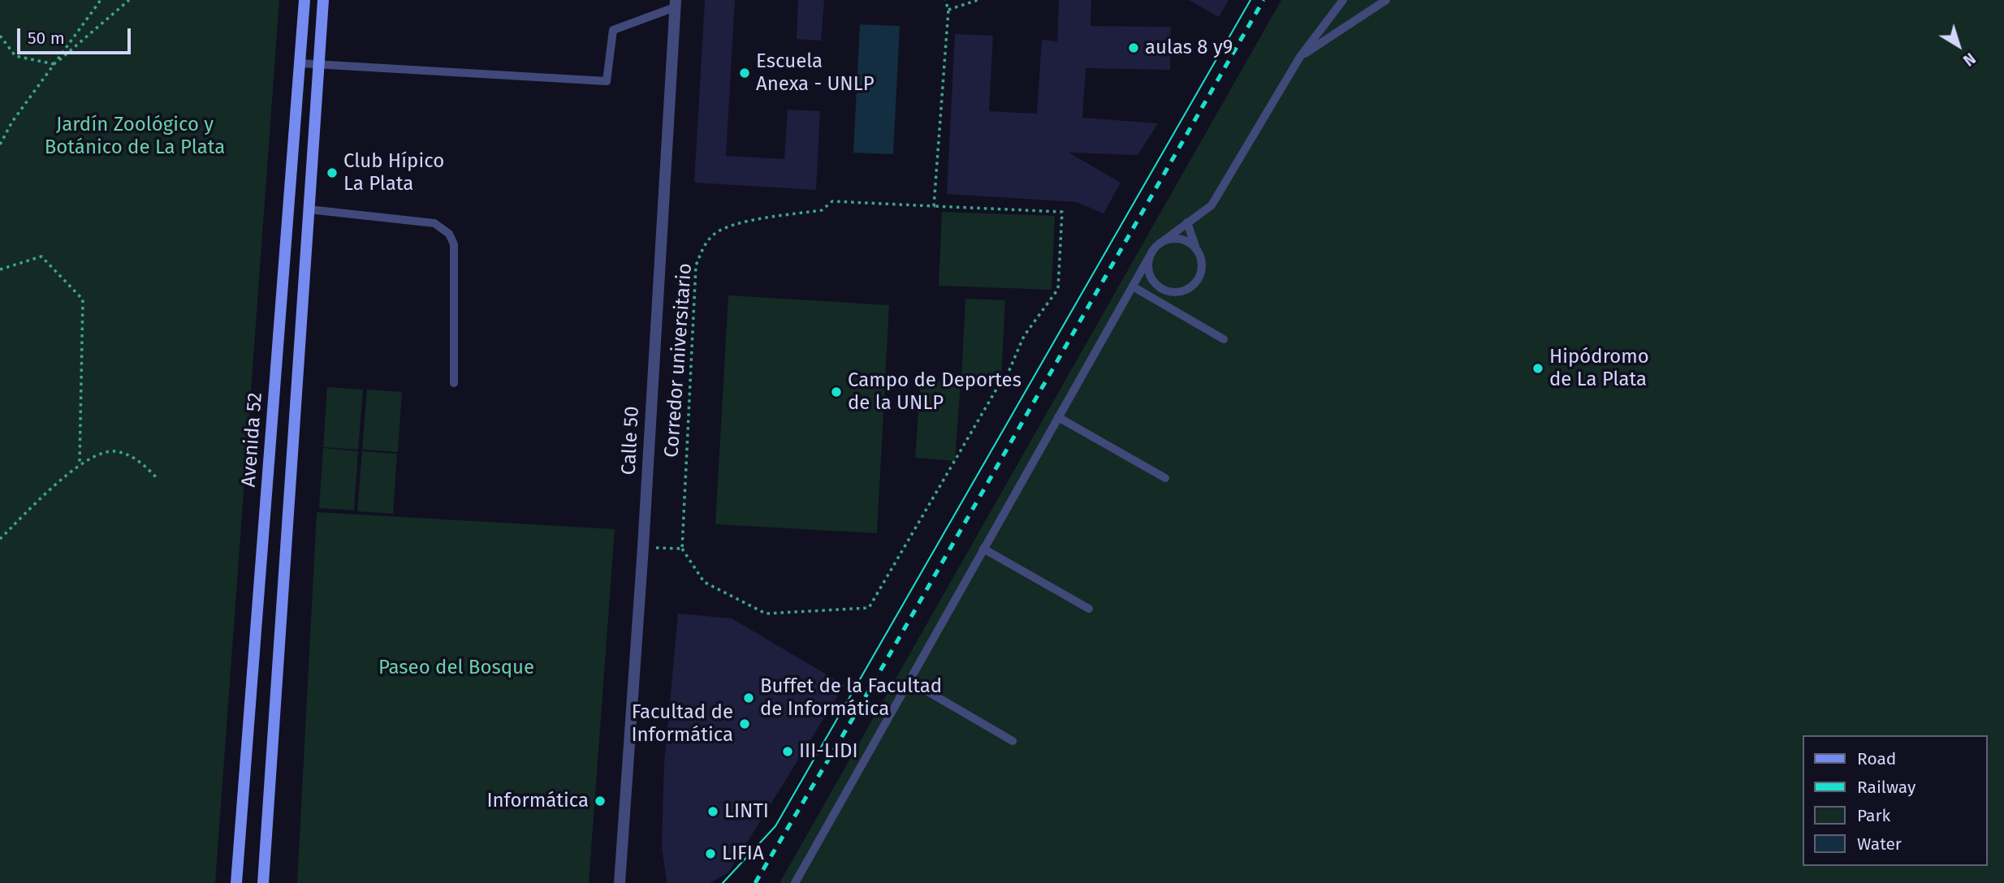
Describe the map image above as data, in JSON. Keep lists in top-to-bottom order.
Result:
{
  "streets": {
    "main road": ["Avenida 52"],
    "street": ["Calle 50"],
    "path": ["Corredor universitario"]
  },
  "parks": ["Jardín Zoológico y Botánico de La Plata", "Paseo del Bosque"],
  "places": [
    "aulas 8 y9",
    "Escuela Anexa - UNLP",
    "Club Hípico La Plata",
    "Hipódromo de La Plata",
    "Campo de Deportes de la UNLP",
    "Buffet de la Facultad de Informática",
    "Facultad de Informática",
    "III-LIDI",
    "Informática",
    "LINTI",
    "LIFIA"
  ],
  "legend": [
    "Road",
    "Railway",
    "Park",
    "Water"
  ],
  "scale_bar": "50 m",
  "north": "bottom right"
}
